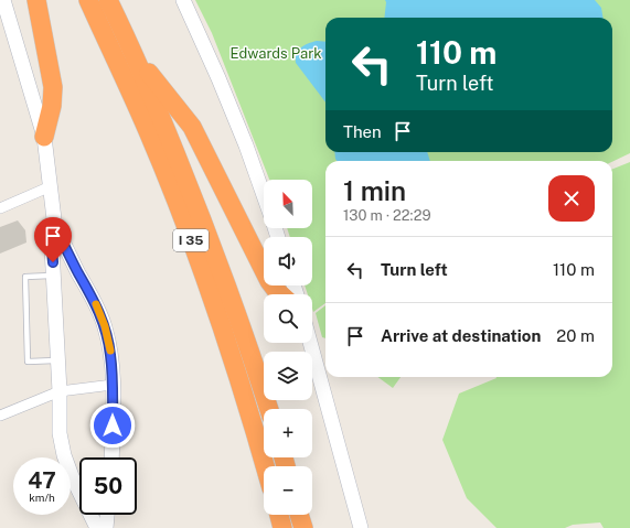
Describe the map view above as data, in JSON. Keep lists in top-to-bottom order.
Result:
{
  "streets": {
    "highway": ["I 35"]
  },
  "parks": ["Edwards Park"],
  "north": "top left",
  "page": {
    "turn": ["110 m", "Turn left"],
    "then": "Then",
    "heading": ["1 min", "130 m · 22:29"],
    "map_buttons": ["+", "−"],
    "list": [
      {
        "name": "Turn left",
        "value": "110 m"
      },
      {
        "name": "Arrive at destination",
        "value": "20 m"
      }
    ],
    "speed": "47 km/h",
    "limit": "50"
  }
}
